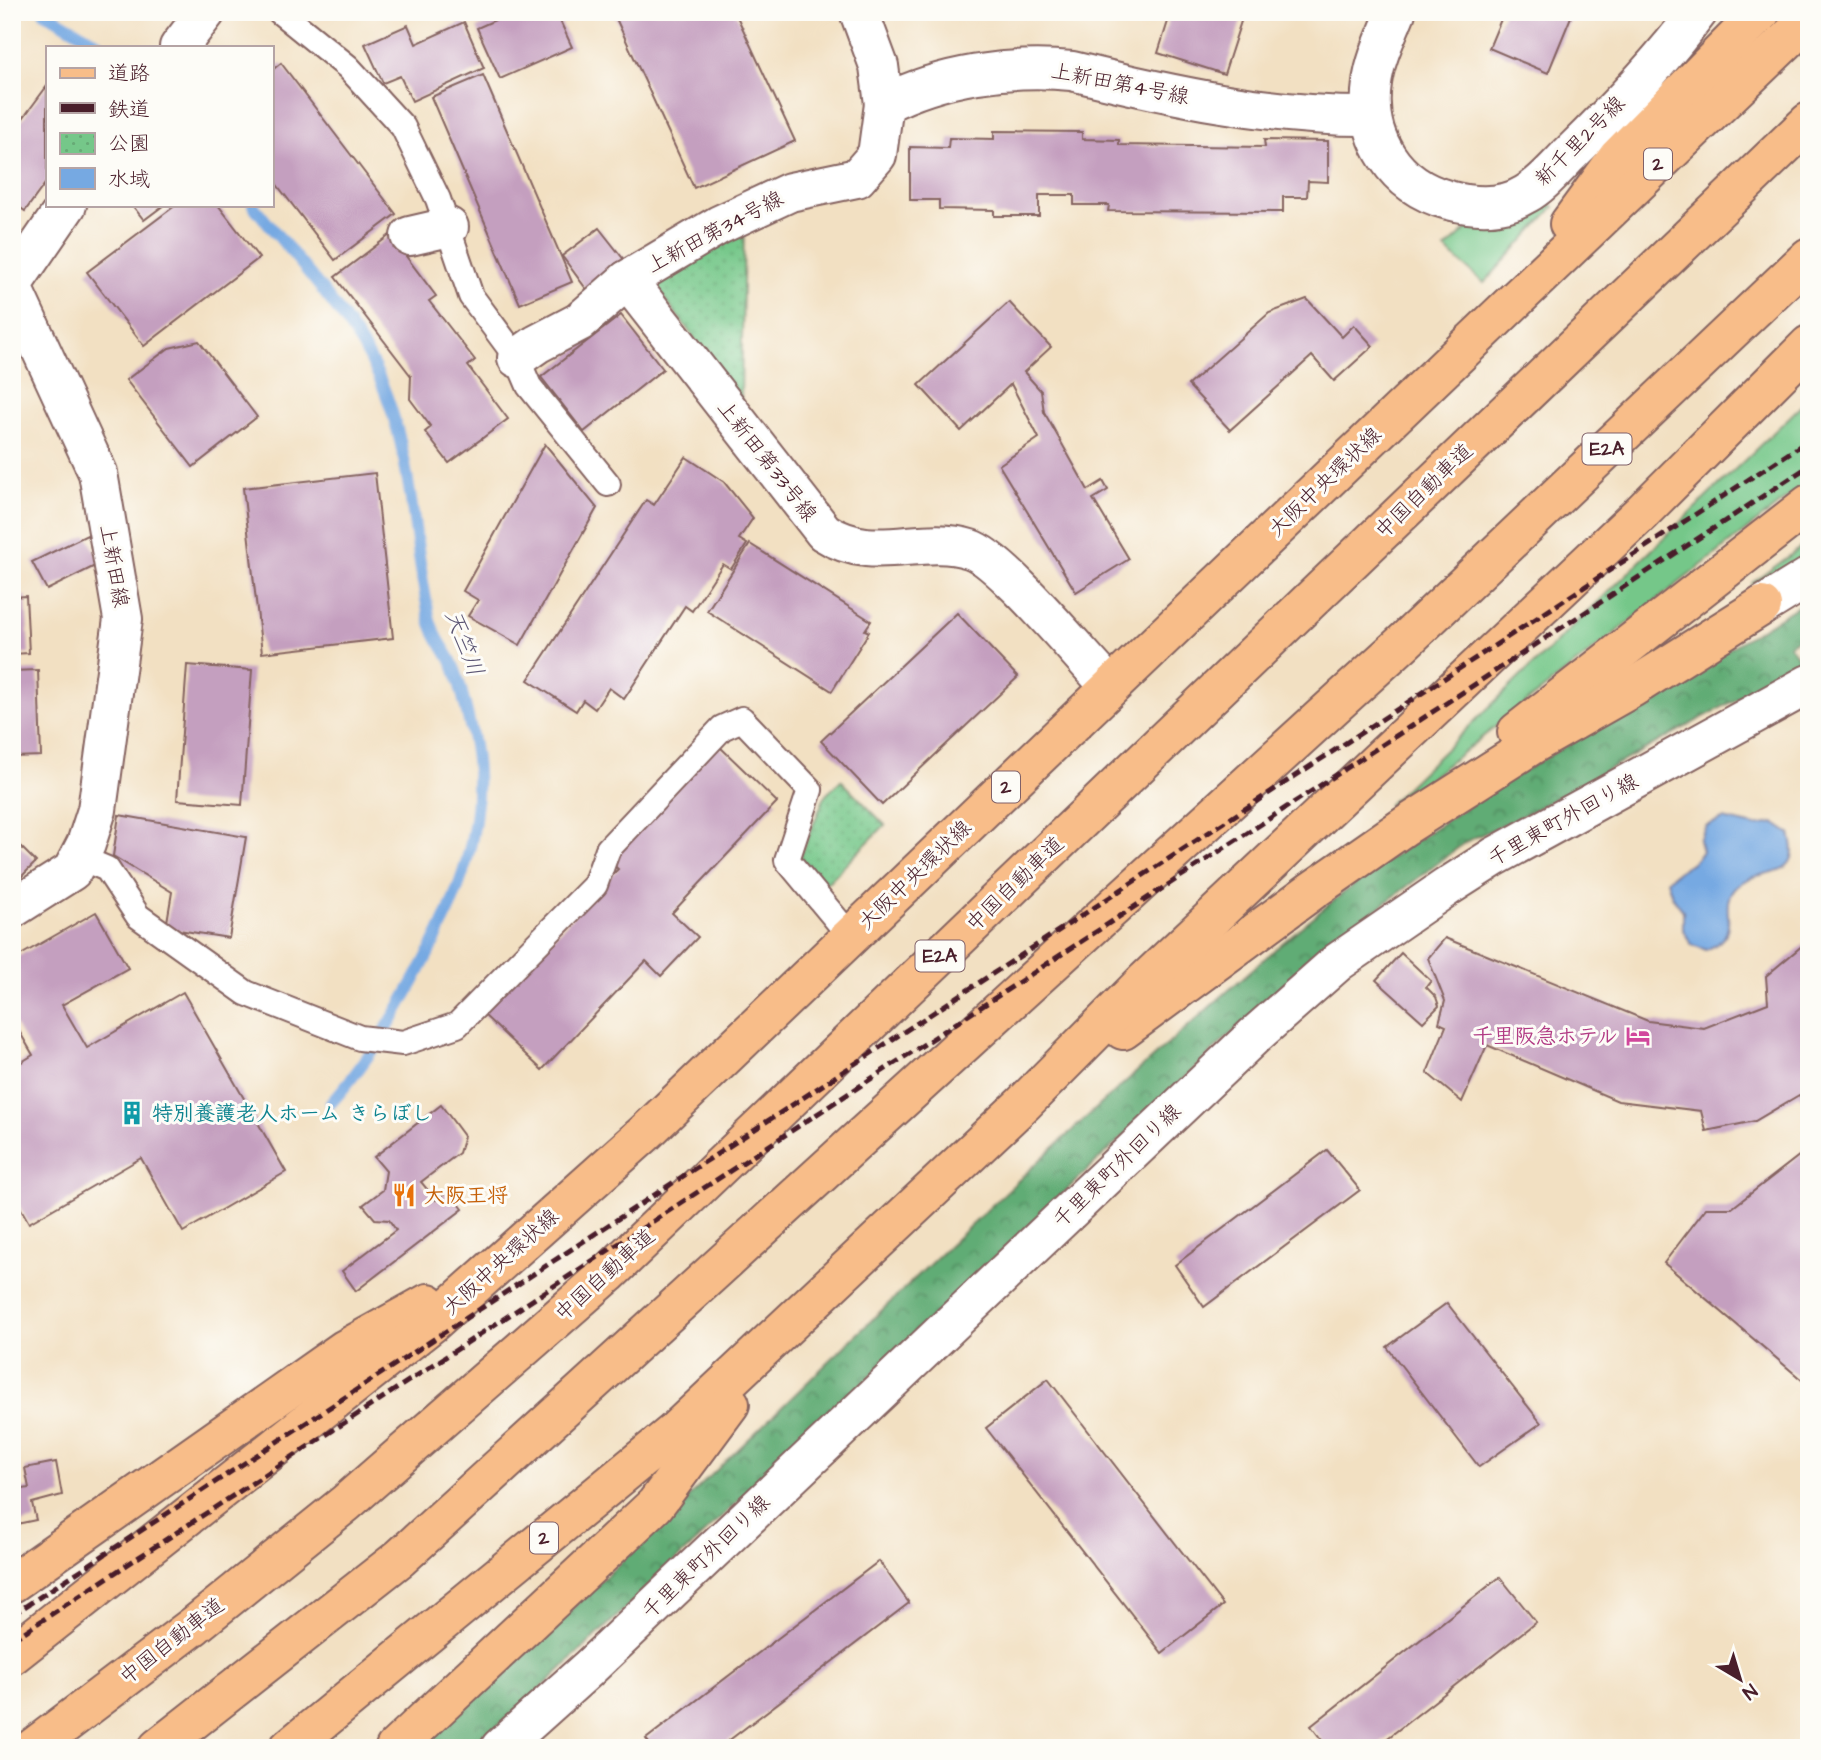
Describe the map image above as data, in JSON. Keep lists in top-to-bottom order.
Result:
{
  "streets": {
    "main road": [
      "2",
      "E2A",
      "大阪中央環状線",
      "中国自動車道"
    ],
    "street": [
      "上新田第4号線",
      "新千里2号線",
      "上新田第34号線",
      "上新田第33号線",
      "上新田線",
      "千里東町外回り線"
    ]
  },
  "crossings": [
    ["上新田第4号線", "新千里2号線"],
    ["上新田第4号線", "上新田第34号線"],
    ["上新田第34号線", "上新田第33号線"],
    ["上新田第33号線", "大阪中央環状線"]
  ],
  "water": ["天竺川"],
  "places": {
    "hotel": ["千里阪急ホテル"],
    "building": ["特別養護老人ホーム きらぼし"],
    "restaurant": ["大阪王将"]
  },
  "legend": [
    "道路",
    "鉄道",
    "公園",
    "水域"
  ],
  "north": "bottom right"
}
